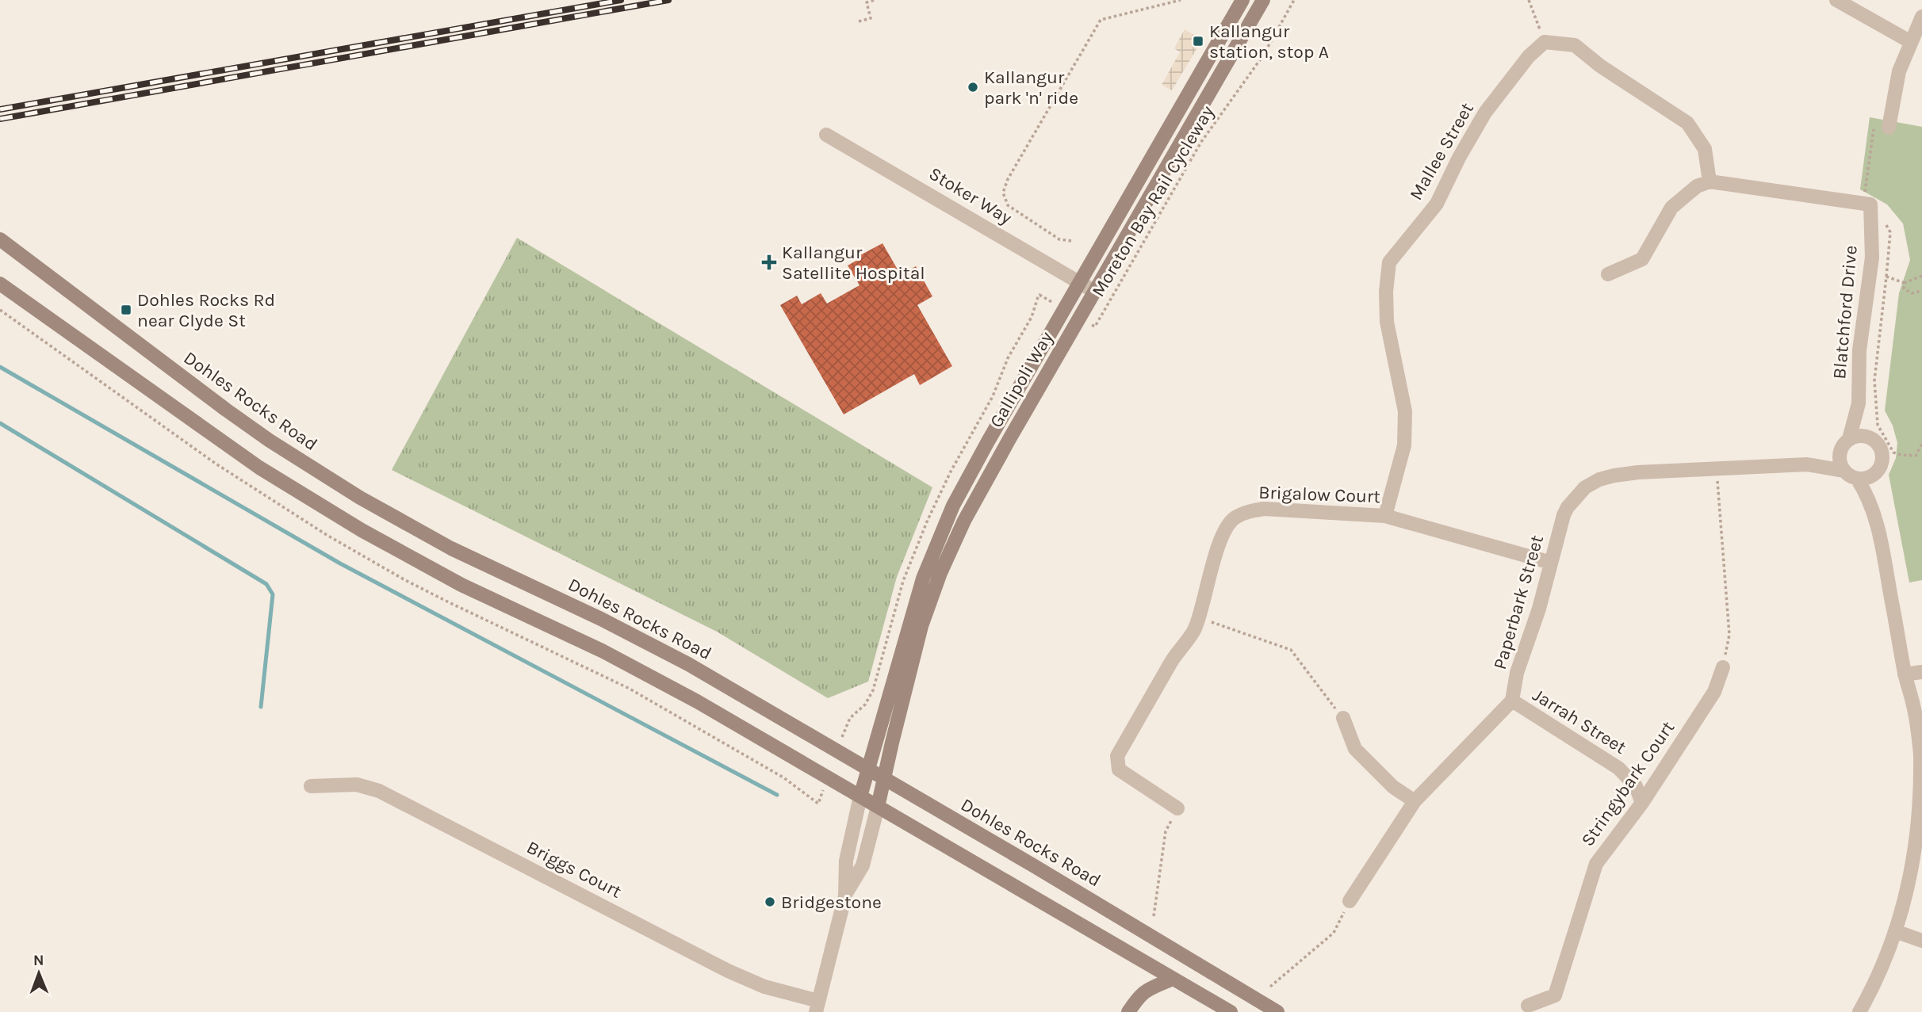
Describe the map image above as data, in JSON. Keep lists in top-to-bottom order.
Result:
{
  "streets": {
    "main road": ["Gallipoli Way", "Dohles Rocks Road"],
    "street": [
      "Mallee Street",
      "Stoker Way",
      "Blatchford Drive",
      "Brigalow Court",
      "Paperbark Street",
      "Jarrah Street",
      "Stringybark Court",
      "Briggs Court"
    ],
    "path": ["Moreton Bay Rail Cycleway"]
  },
  "crossings": [
    ["Mallee Street", "Brigalow Court"],
    ["Stoker Way", "Gallipoli Way"],
    ["Blatchford Drive", "Paperbark Street"],
    ["Gallipoli Way", "Dohles Rocks Road"],
    ["Brigalow Court", "Paperbark Street"],
    ["Paperbark Street", "Jarrah Street"],
    ["Jarrah Street", "Stringybark Court"]
  ],
  "places": {
    "transit": ["Kallangur station, stop A", "Dohles Rocks Rd near Clyde St"],
    "other": ["Kallangur park 'n' ride", "Bridgestone"],
    "health": ["Kallangur Satellite Hospital"]
  },
  "north": "top"
}
